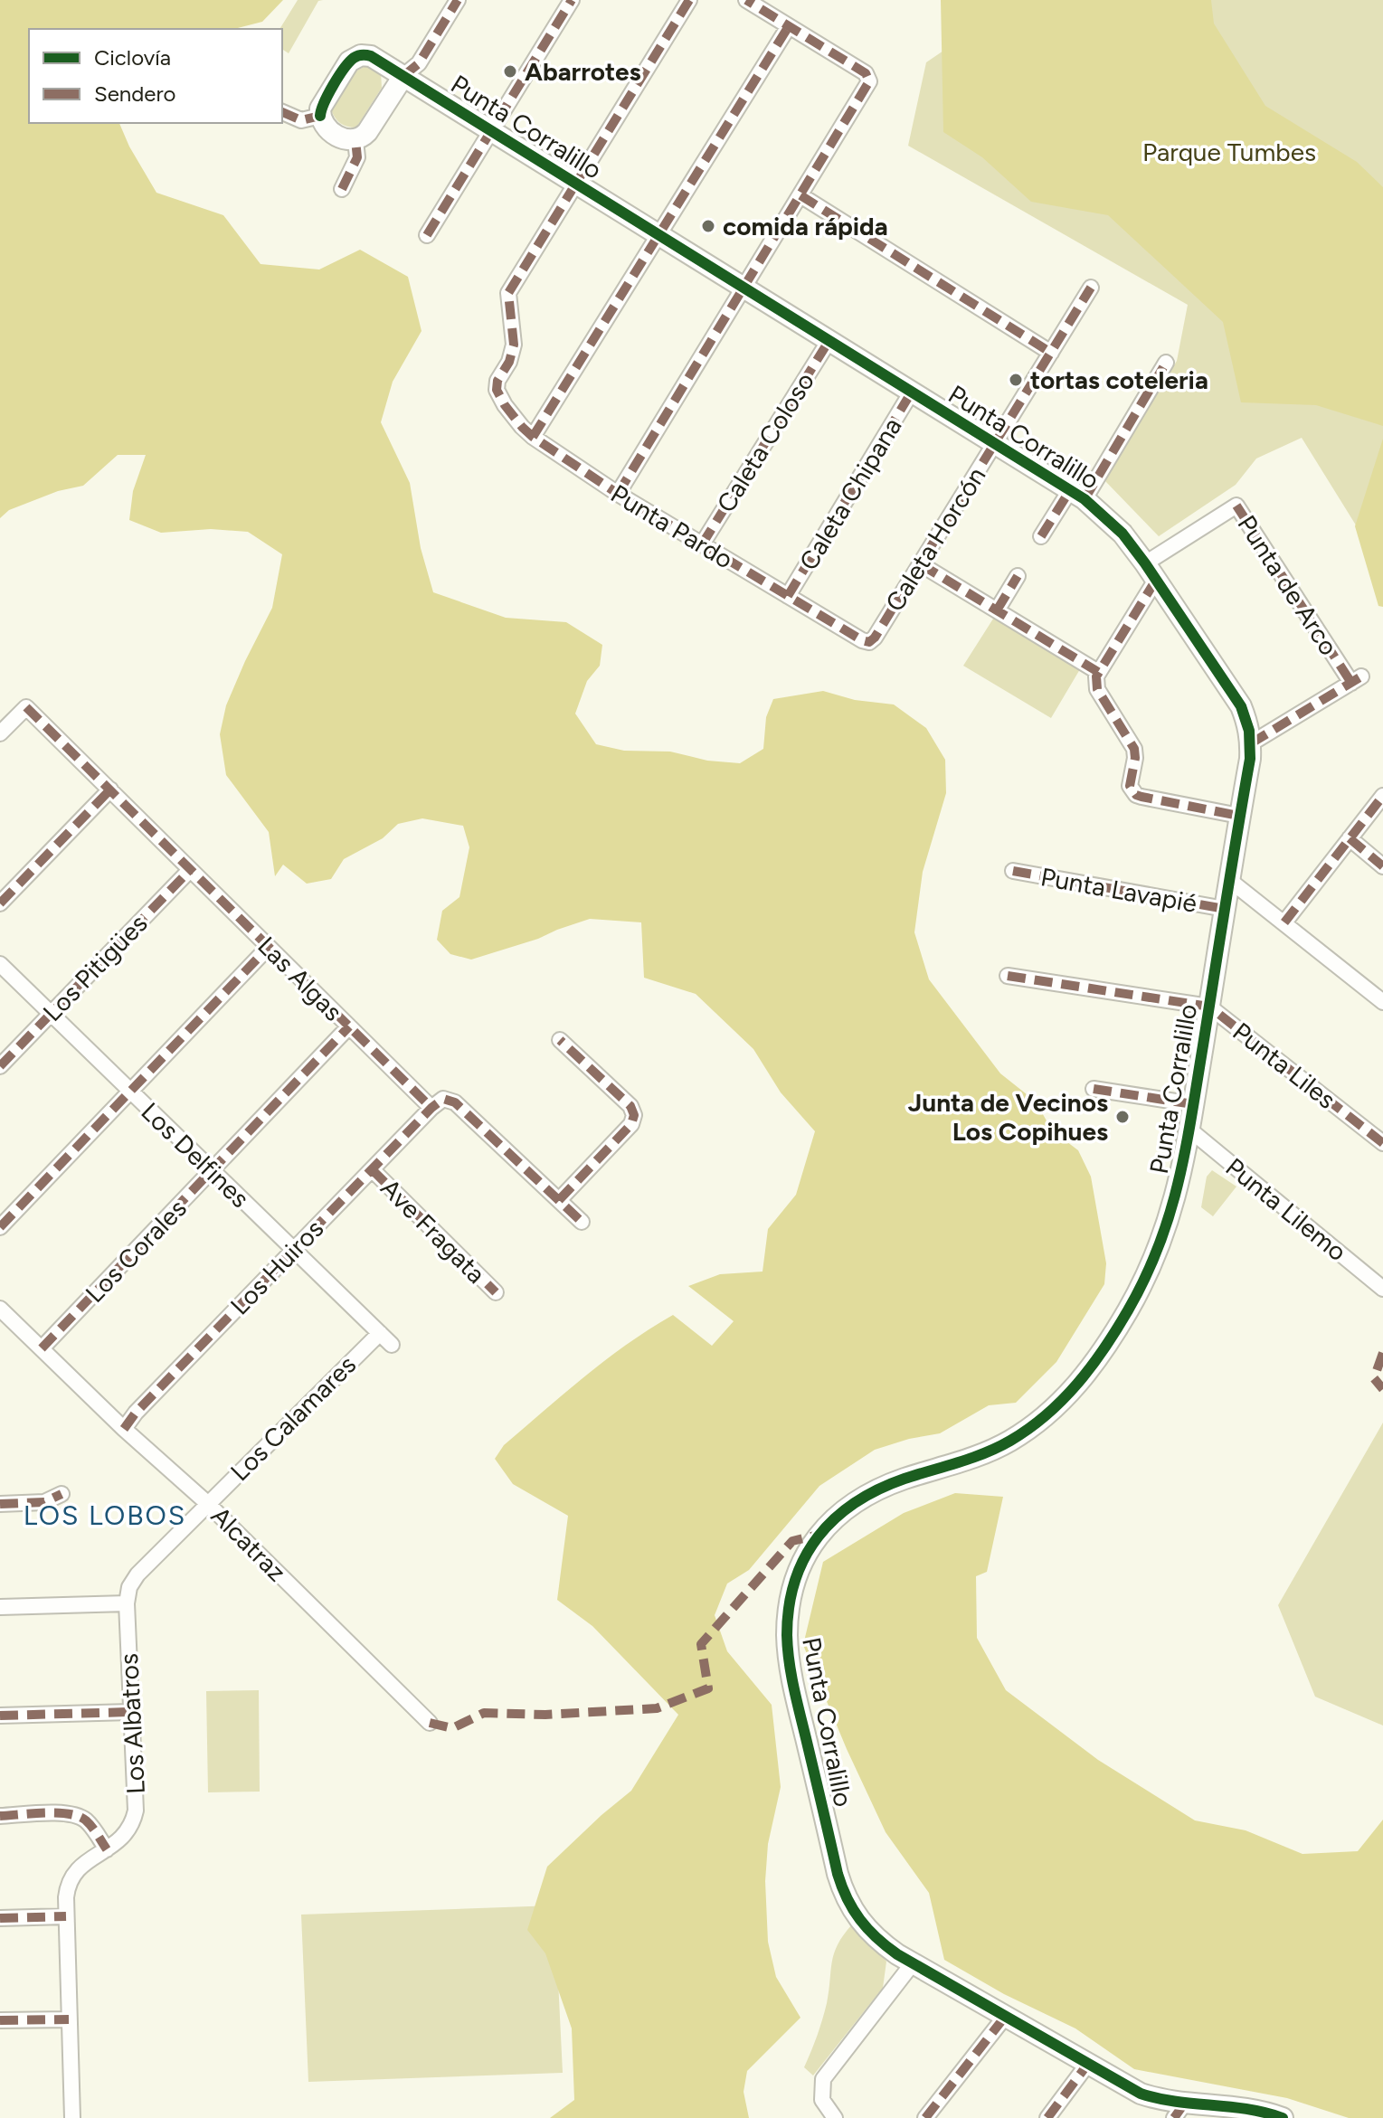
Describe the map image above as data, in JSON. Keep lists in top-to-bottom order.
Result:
{
  "streets": {
    "street": [
      "Punta Corralillo",
      "Caleta Coloso",
      "Caleta Chipana",
      "Punta Pardo",
      "Caleta Horcón",
      "Punta de Arco",
      "Punta Lavapié",
      "Los Pitigües",
      "Las Algas",
      "Punta Liles",
      "Los Delfines",
      "Punta Lilemo",
      "Ave Fragata",
      "Los Corales",
      "Los Huiros",
      "Los Calamares",
      "Alcatraz",
      "Los Albatros"
    ]
  },
  "crossings": [
    ["Punta Corralillo", "Caleta Coloso"],
    ["Punta Corralillo", "Caleta Chipana"],
    ["Punta Corralillo", "Punta Pardo"],
    ["Punta Corralillo", "Caleta Horcón"],
    ["Punta Corralillo", "Punta de Arco"],
    ["Punta Corralillo", "Punta Lavapié"],
    ["Punta Corralillo", "Punta Liles"],
    ["Punta Corralillo", "Punta Lilemo"],
    ["Caleta Coloso", "Punta Pardo"],
    ["Caleta Chipana", "Punta Pardo"],
    ["Punta Pardo", "Caleta Horcón"],
    ["Los Pitigües", "Las Algas"],
    ["Los Pitigües", "Los Delfines"],
    ["Las Algas", "Los Corales"],
    ["Las Algas", "Los Huiros"],
    ["Los Delfines", "Los Corales"],
    ["Los Delfines", "Los Huiros"],
    ["Los Delfines", "Los Calamares"],
    ["Ave Fragata", "Los Huiros"],
    ["Los Corales", "Alcatraz"],
    ["Los Huiros", "Alcatraz"],
    ["Los Calamares", "Alcatraz"],
    ["Los Calamares", "Los Albatros"],
    ["Alcatraz", "Los Albatros"]
  ],
  "districts": ["LOS LOBOS"],
  "parks": ["Parque Tumbes"],
  "places": [
    "Abarrotes",
    "comida rápida",
    "tortas coteleria",
    "Junta de Vecinos Los Copihues"
  ],
  "legend": ["Ciclovía", "Sendero"]
}
